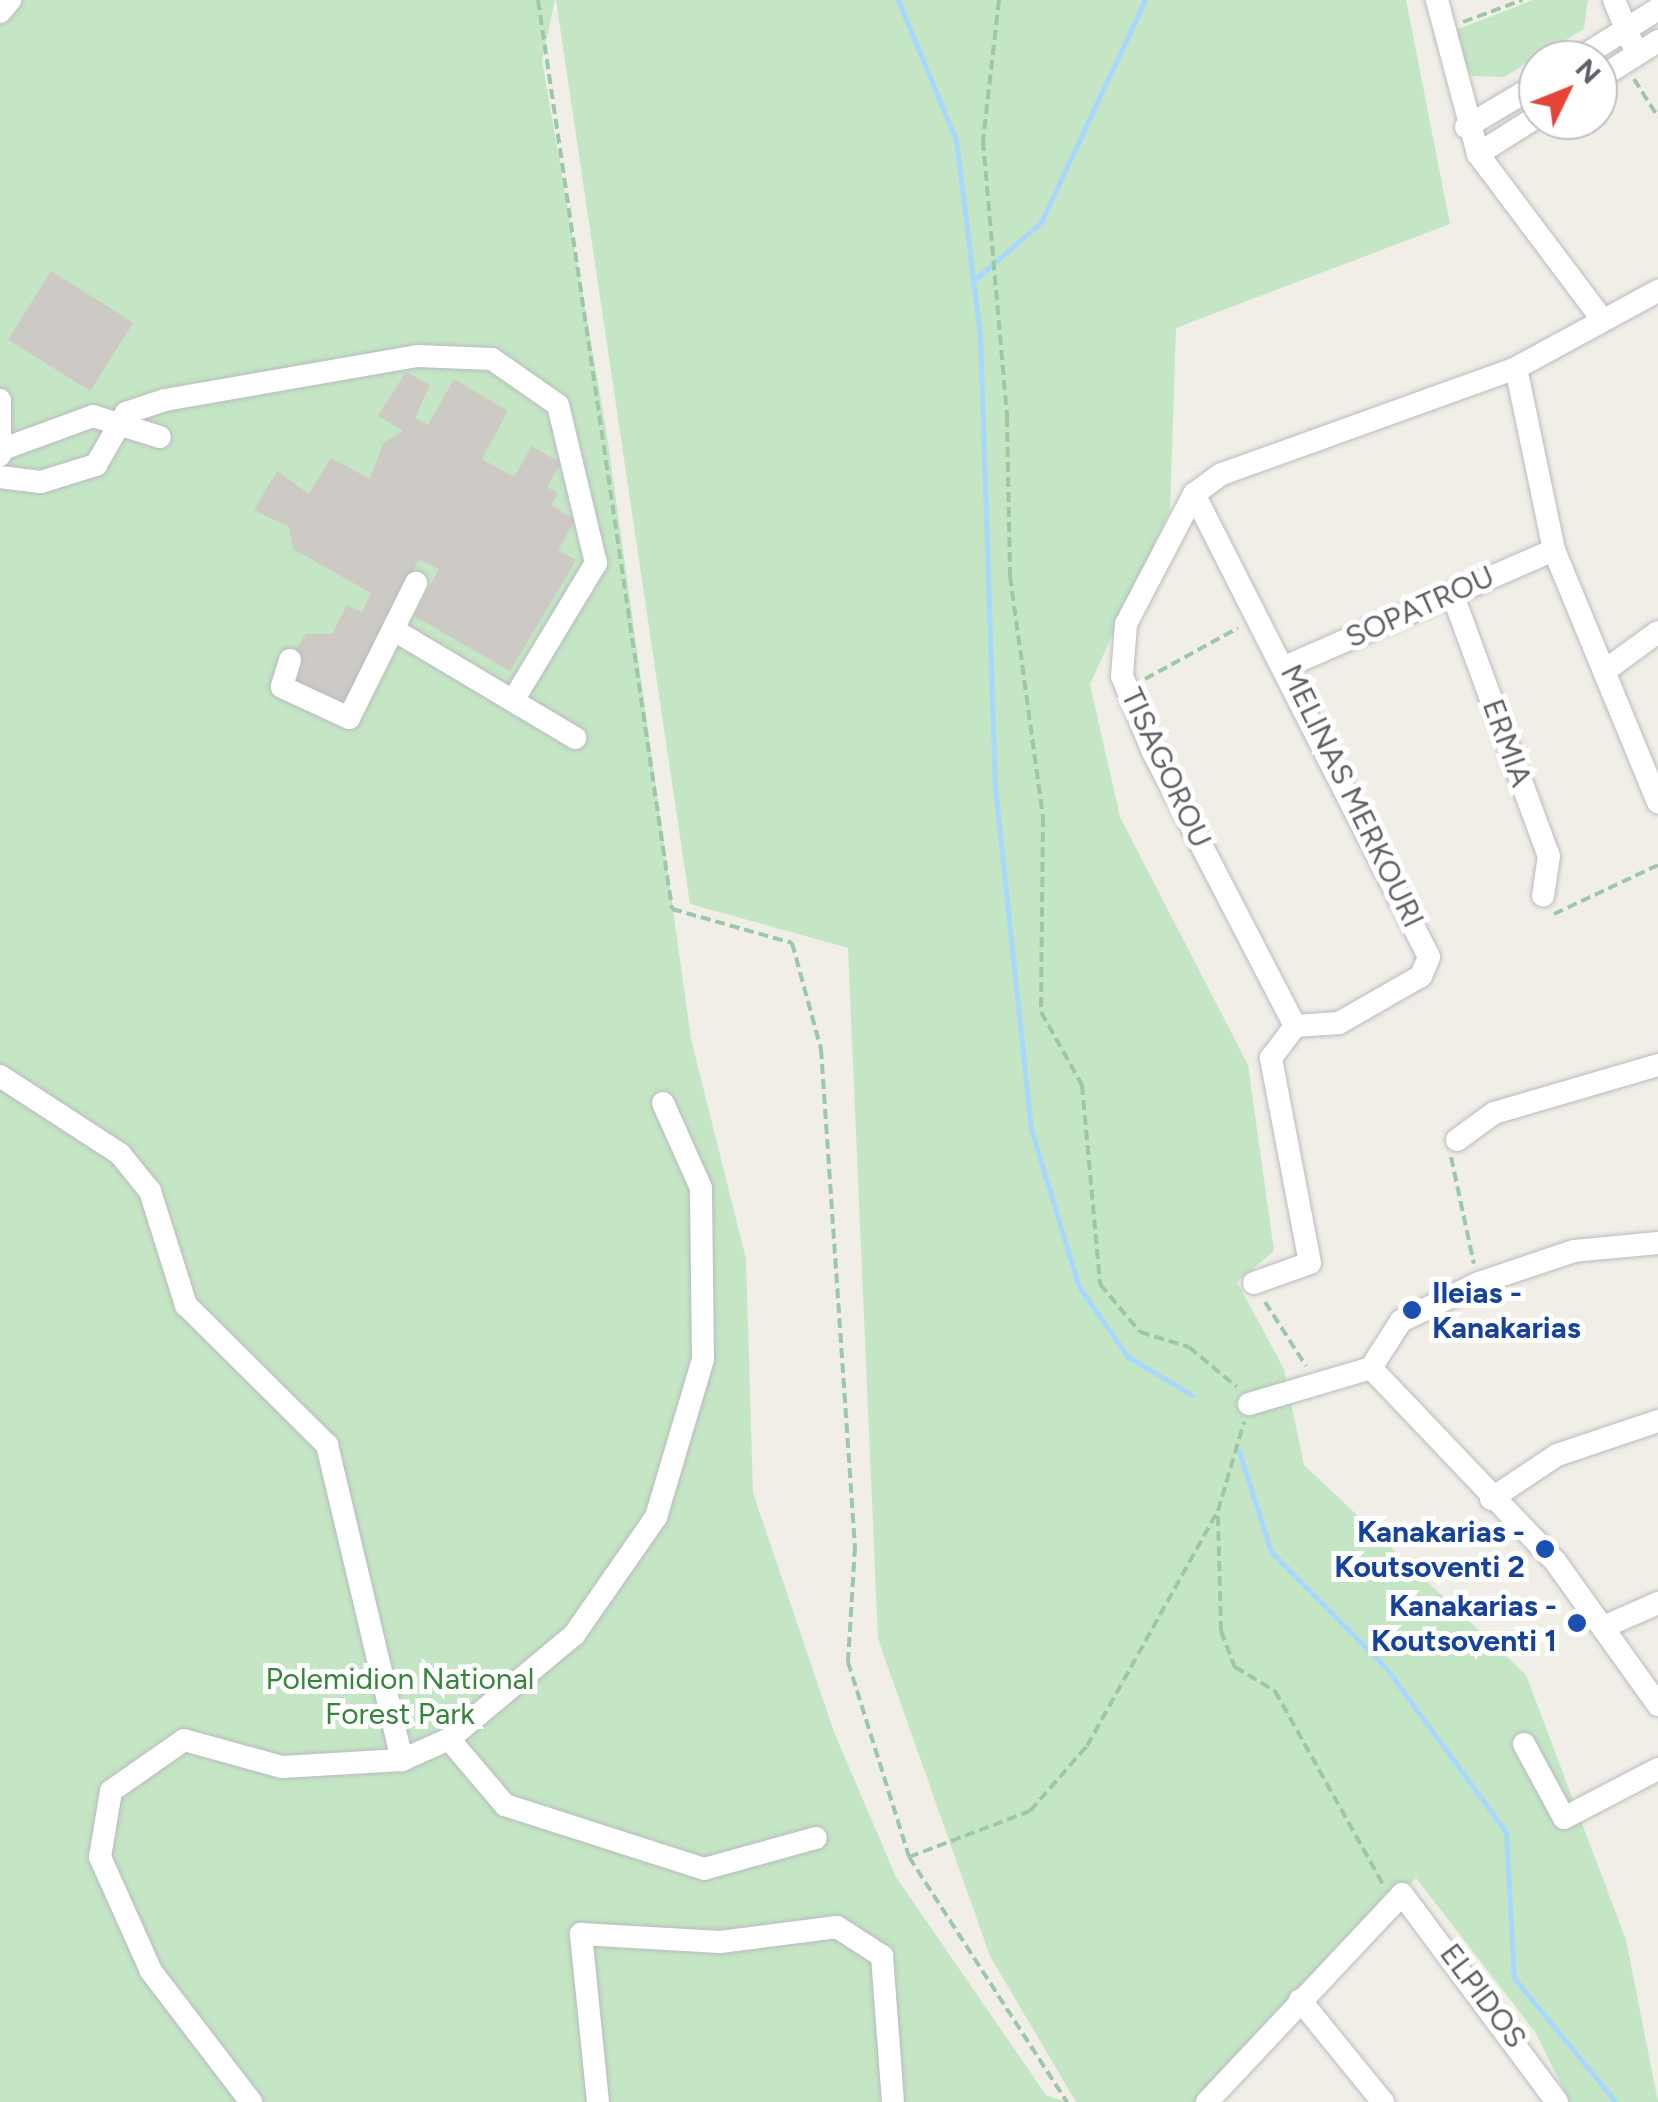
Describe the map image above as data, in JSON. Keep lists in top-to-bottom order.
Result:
{
  "streets": {
    "street": [
      "SOPATROU",
      "ERMIA",
      "TISAGOROU",
      "MELINAS MERKOURI",
      "ELPIDOS"
    ]
  },
  "crossings": [
    ["SOPATROU", "ERMIA"],
    ["SOPATROU", "MELINAS MERKOURI"],
    ["TISAGOROU", "MELINAS MERKOURI"]
  ],
  "parks": ["Polemidion National Forest Park"],
  "places": ["Ileias - Kanakarias", "Kanakarias - Koutsoventi 2", "Kanakarias - Koutsoventi 1"],
  "north": "top right"
}
